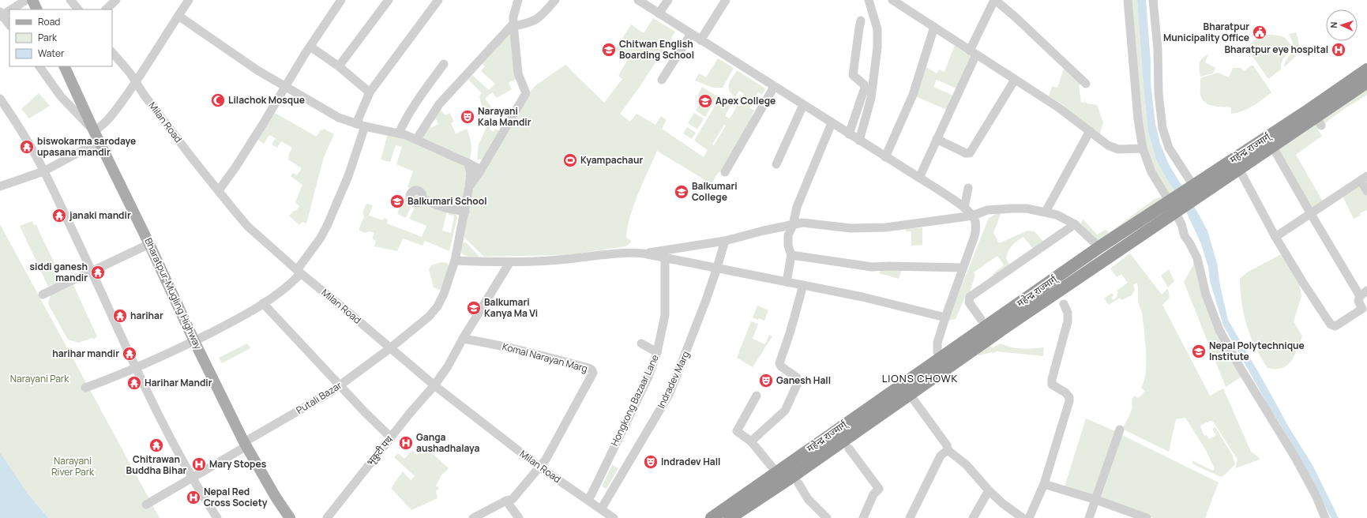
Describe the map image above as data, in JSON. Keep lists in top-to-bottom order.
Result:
{
  "streets": {
    "highway": ["महेन्द्र राज्मार्ग्"],
    "main road": ["Bharatpur-Mugling Highway"],
    "street": [
      "Milan Road",
      "Komal Narayan Marg",
      "Indradev Marg",
      "Putali Bazar",
      "Hongkong Bazaar Lane",
      "भृकुटी पथ"
    ]
  },
  "crossings": [
    ["Milan Road", "Komal Narayan Marg"],
    ["Milan Road", "Indradev Marg"],
    ["Milan Road", "Putali Bazar"],
    ["Milan Road", "Hongkong Bazaar Lane"],
    ["Milan Road", "भृकुटी पथ"],
    ["Bharatpur-Mugling Highway", "Putali Bazar"],
    ["Komal Narayan Marg", "भृकुटी पथ"]
  ],
  "districts": ["LIONS CHOWK"],
  "parks": ["Narayani Park", "Narayani River Park"],
  "places": {
    "public building": ["Bharatpur Municipality Office"],
    "school or university": [
      "Chitwan English Boarding School",
      "Apex College",
      "Balkumari College",
      "Balkumari School",
      "Balkumari Kanya Ma Vi",
      "Nepal Polytechnique Institute"
    ],
    "hospital": [
      "Bharatpur eye hospital",
      "Ganga aushadhalaya",
      "Mary Stopes",
      "Nepal Red Cross Society"
    ],
    "mosque": ["Lilachok Mosque"],
    "theatre": ["Narayani Kala Mandir", "Ganesh Hall", "Indradev Hall"],
    "temple": [
      "biswokarma sarodaye upasana mandir",
      "janaki mandir",
      "siddi ganesh mandir",
      "harihar",
      "harihar mandir",
      "Harihar Mandir",
      "Chitrawan Buddha Bihar"
    ],
    "sports": ["Kyampachaur"]
  },
  "legend": ["Road", "Park", "Water"],
  "north": "left"
}
